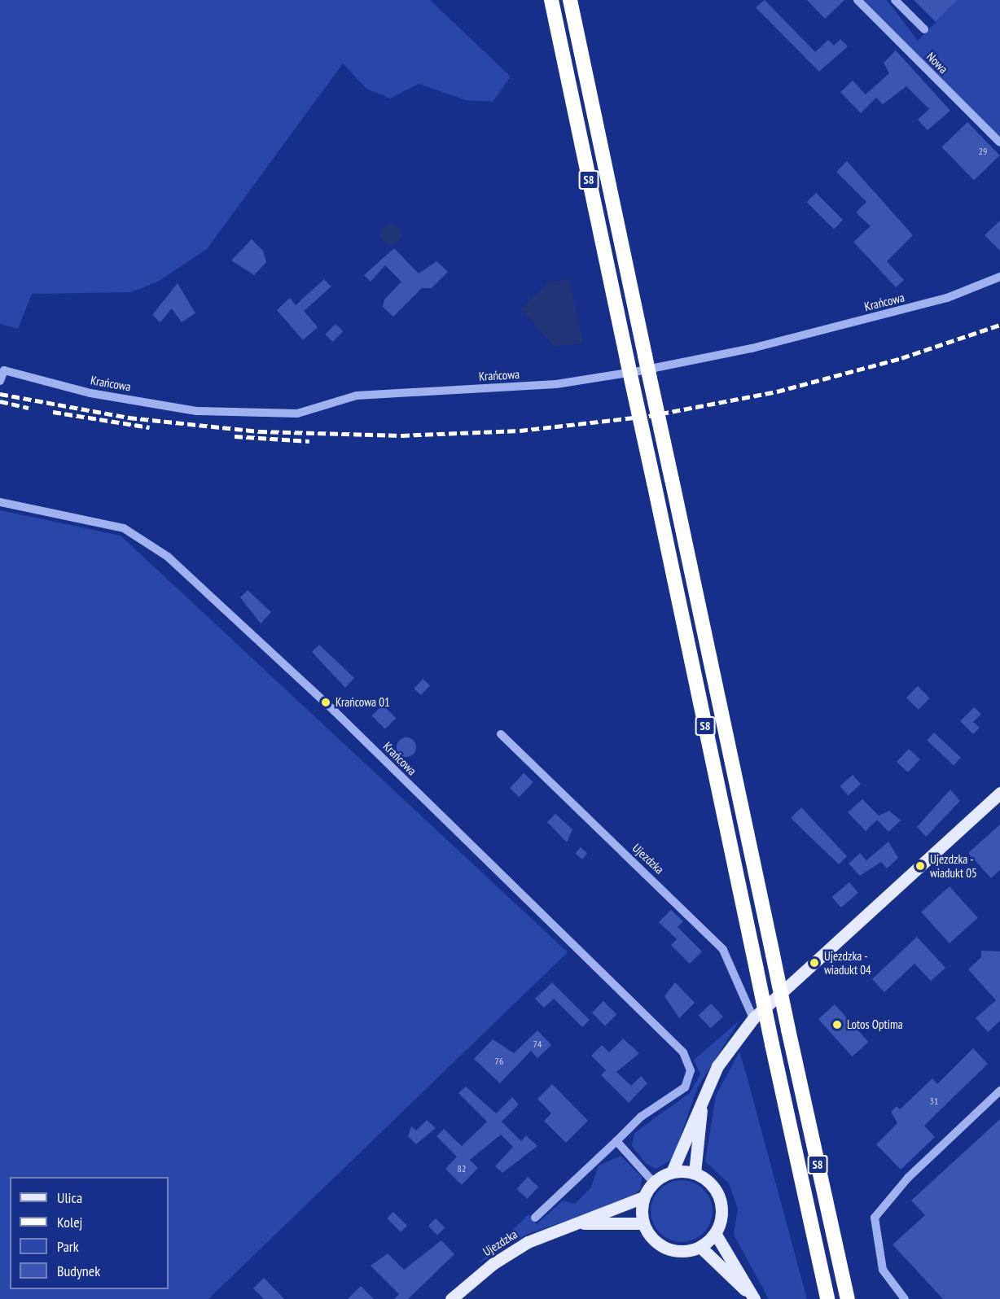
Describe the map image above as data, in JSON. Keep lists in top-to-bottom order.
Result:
{
  "streets": {
    "highway": ["S8"],
    "main road": ["Ujezdzka"],
    "street": ["Nowa", "Krańcowa"]
  },
  "places": [
    "Krańcowa 01",
    "Ujezdzka - wiadukt 05",
    "Ujezdzka - wiadukt 04",
    "Lotos Optima"
  ],
  "house_numbers": [
    "29",
    "74",
    "76",
    "31",
    "82"
  ],
  "legend": [
    "Ulica",
    "Kolej",
    "Park",
    "Budynek"
  ]
}
